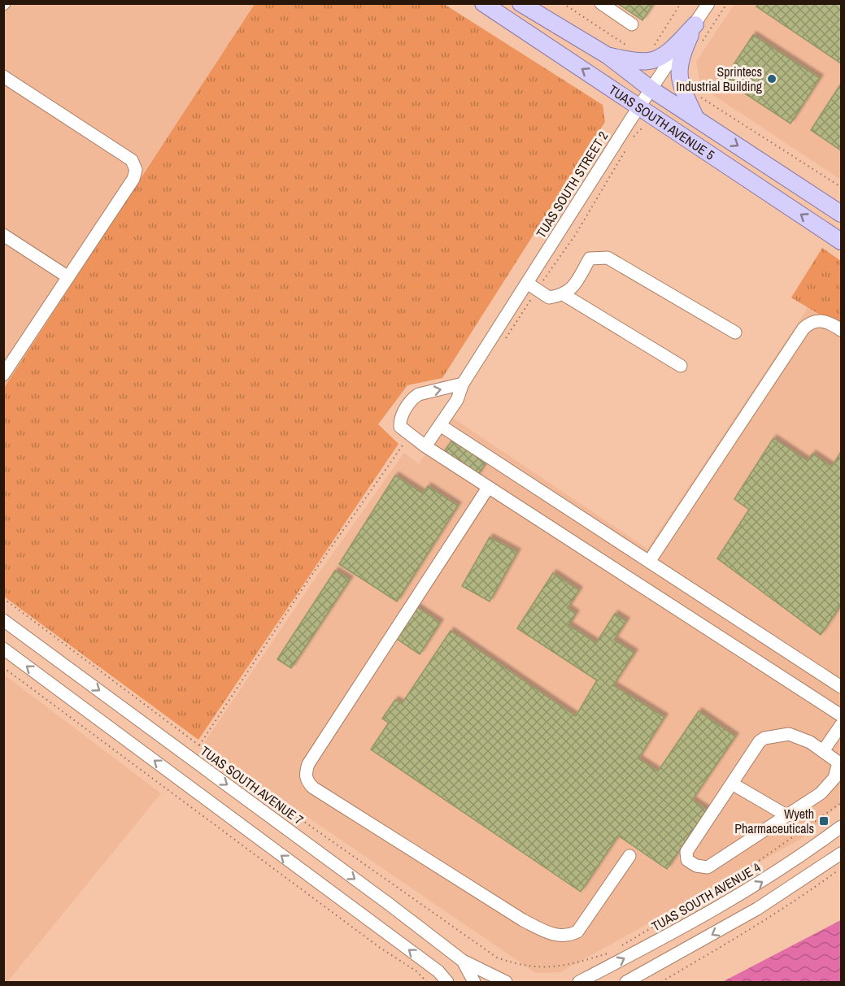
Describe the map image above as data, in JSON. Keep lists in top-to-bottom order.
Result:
{
  "streets": {
    "main road": ["TUAS SOUTH AVENUE 5"],
    "street": ["TUAS SOUTH STREET 2", "TUAS SOUTH AVENUE 7", "TUAS SOUTH AVENUE 4"]
  },
  "crossings": [
    ["TUAS SOUTH AVENUE 5", "TUAS SOUTH STREET 2"]
  ],
  "places": {
    "other": ["Sprintecs Industrial Building"],
    "transit": ["Wyeth Pharmaceuticals"]
  }
}
